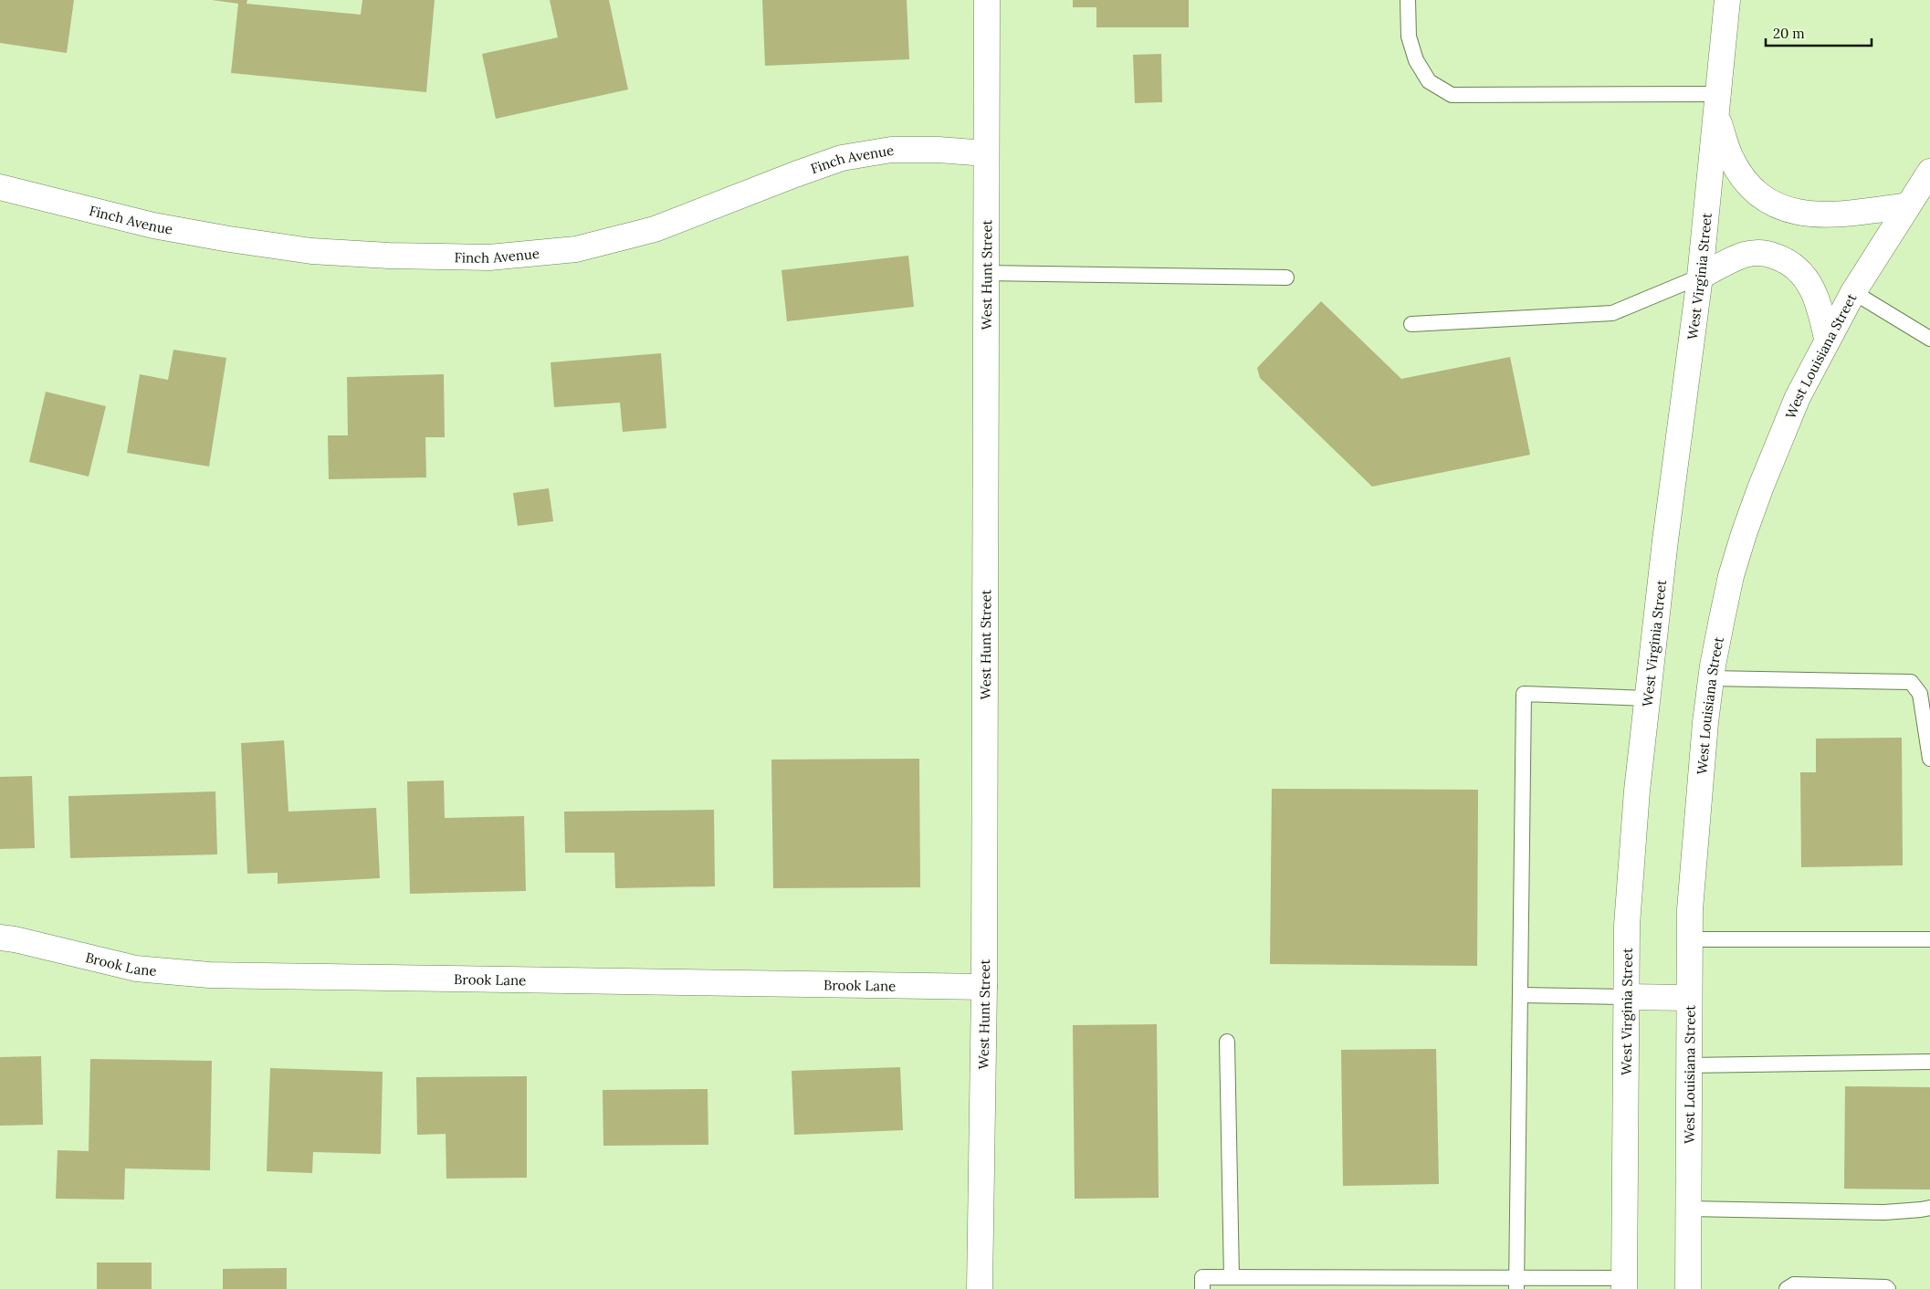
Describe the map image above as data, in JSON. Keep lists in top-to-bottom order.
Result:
{
  "streets": {
    "street": [
      "Finch Avenue",
      "West Hunt Street",
      "West Virginia Street",
      "West Louisiana Street",
      "Brook Lane"
    ]
  },
  "crossings": [
    ["Finch Avenue", "West Hunt Street"],
    ["West Hunt Street", "Brook Lane"]
  ],
  "scale_bar": "20 m"
}
